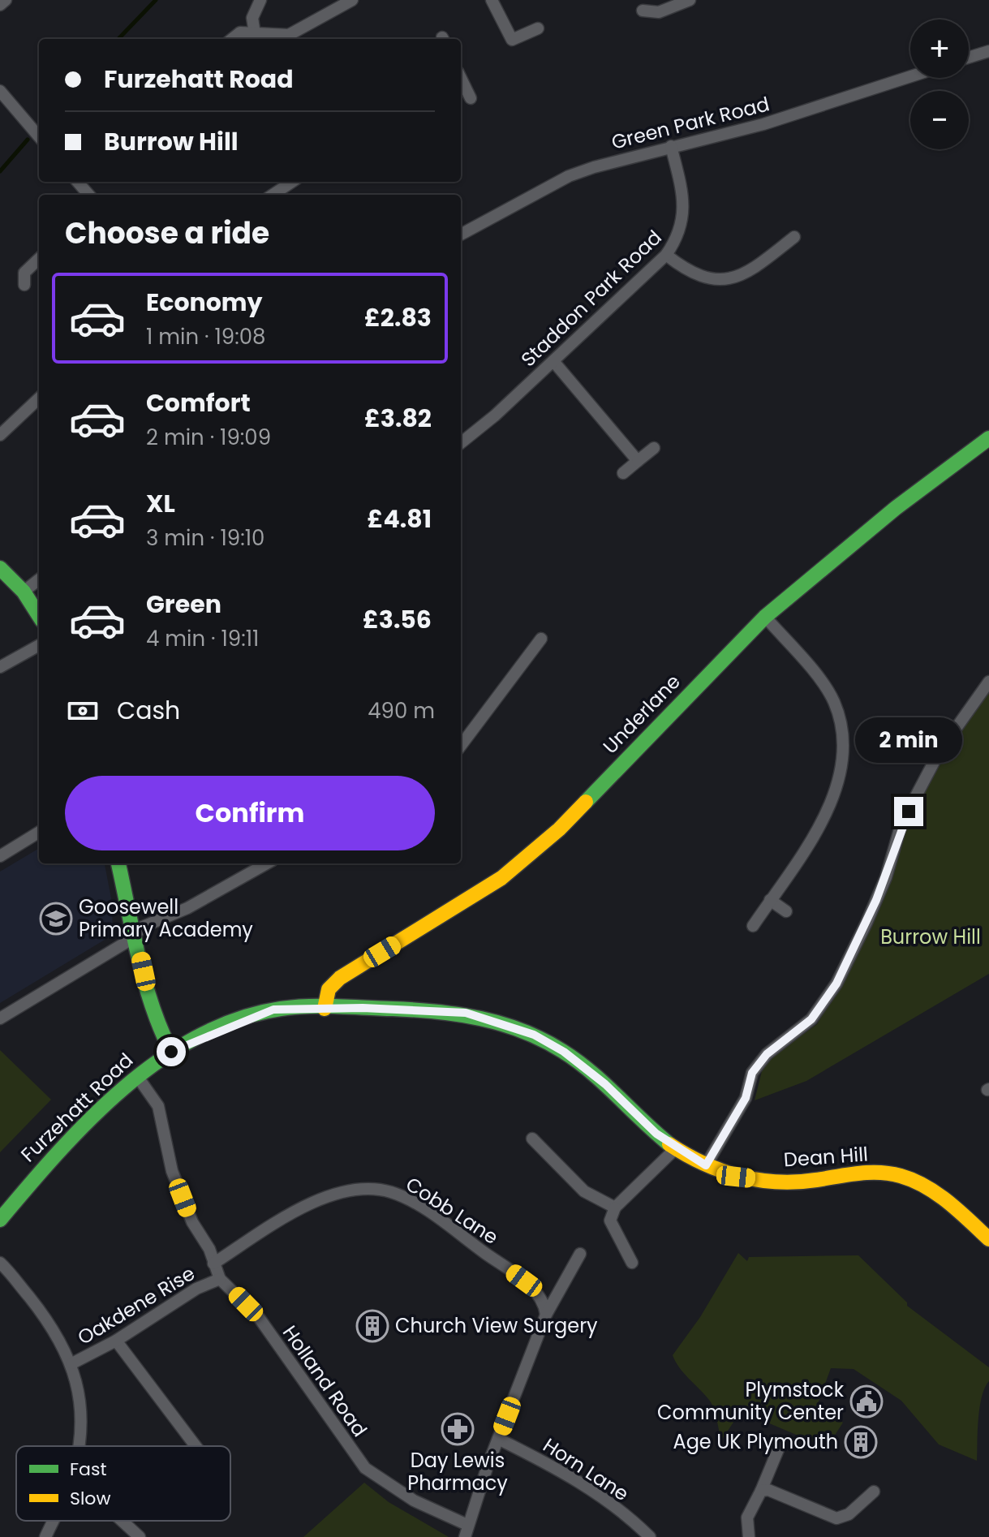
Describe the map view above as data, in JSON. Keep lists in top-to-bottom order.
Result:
{
  "streets": {
    "street": [
      "Green Park Road",
      "Staddon Park Road",
      "Underlane",
      "Furzehatt Road",
      "Dean Hill",
      "Cobb Lane",
      "Oakdene Rise",
      "Holland Road",
      "Horn Lane"
    ]
  },
  "crossings": [
    ["Green Park Road", "Staddon Park Road"],
    ["Underlane", "Furzehatt Road"],
    ["Furzehatt Road", "Dean Hill"],
    ["Furzehatt Road", "Holland Road"],
    ["Cobb Lane", "Holland Road"],
    ["Oakdene Rise", "Holland Road"]
  ],
  "parks": ["Burrow Hill"],
  "places": {
    "school or university": ["Goosewell Primary Academy"],
    "building": ["Church View Surgery", "Age UK Plymouth"],
    "public building": ["Plymstock Community Center"],
    "pharmacy": ["Day Lewis Pharmacy"]
  },
  "legend": ["Fast", "Slow"],
  "page": {
    "map_buttons": ["+", "−"],
    "banner": ["Furzehatt Road", "Burrow Hill"],
    "heading": "Choose a ride",
    "list": [
      {
        "name": "Economy",
        "note": "1 min · 19:08",
        "value": "£2.83"
      },
      {
        "name": "Comfort",
        "note": "2 min · 19:09",
        "value": "£3.82"
      },
      {
        "name": "XL",
        "note": "3 min · 19:10",
        "value": "£4.81"
      },
      {
        "name": "Green",
        "note": "4 min · 19:11",
        "value": "£3.56"
      }
    ],
    "pay": ["Cash", "490 m"],
    "bubble": "2 min",
    "buttons": "Confirm"
  }
}
